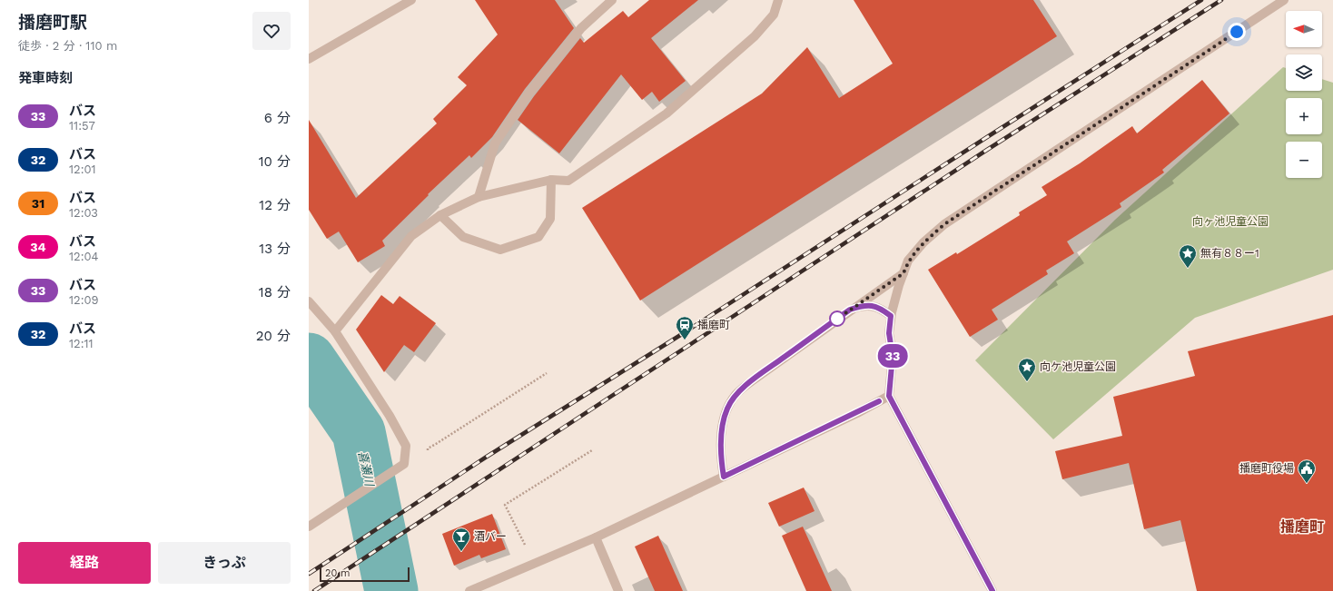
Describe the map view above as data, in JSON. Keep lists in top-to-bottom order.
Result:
{
  "districts": ["播磨町"],
  "water": ["喜瀬川"],
  "parks": ["向ヶ池児童公園"],
  "places": {
    "place": ["無有８８ー1", "向ケ池児童公園"],
    "station": ["播磨町"],
    "public building": ["播磨町役場"],
    "bar": ["酒バー"]
  },
  "lines": ["bus line 33"],
  "scale_bar": "20 m",
  "north": "left",
  "page": {
    "heading": [
      ["播磨町駅", "徒歩 · 2 分 · 110 m"],
      "発車時刻"
    ],
    "on_map": "33",
    "map_buttons": ["+", "−"],
    "list": [
      {
        "mark": "33",
        "name": "バス",
        "note": "11:57",
        "value": "6 分"
      },
      {
        "mark": "32",
        "name": "バス",
        "note": "12:01",
        "value": "10 分"
      },
      {
        "mark": "31",
        "name": "バス",
        "note": "12:03",
        "value": "12 分"
      },
      {
        "mark": "34",
        "name": "バス",
        "note": "12:04",
        "value": "13 分"
      },
      {
        "mark": "33",
        "name": "バス",
        "note": "12:09",
        "value": "18 分"
      },
      {
        "mark": "32",
        "name": "バス",
        "note": "12:11",
        "value": "20 分"
      }
    ],
    "buttons": ["経路", "きっぷ"],
    "scale": "20 m"
  }
}
